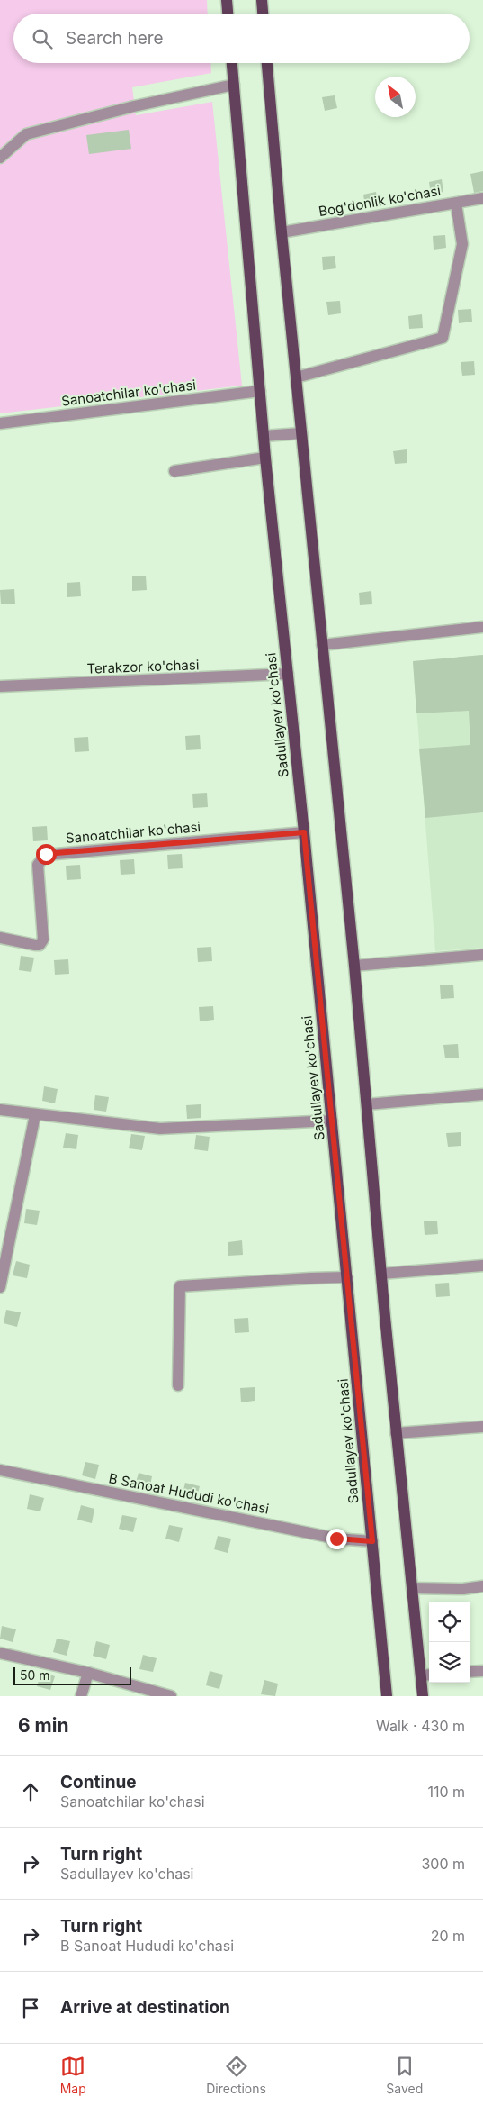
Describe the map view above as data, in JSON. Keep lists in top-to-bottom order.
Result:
{
  "streets": {
    "main road": ["Sadullayev ko'chasi"],
    "street": [
      "Bog'donlik ko'chasi",
      "Sanoatchilar ko'chasi",
      "Terakzor ko'chasi",
      "B Sanoat Hududi ko'chasi"
    ]
  },
  "crossings": [
    ["Sanoatchilar ko'chasi", "Sadullayev ko'chasi"],
    ["Terakzor ko'chasi", "Sadullayev ko'chasi"],
    ["Sadullayev ko'chasi", "B Sanoat Hududi ko'chasi"]
  ],
  "scale_bar": "50 m",
  "north": "top left",
  "page": {
    "search": "Search here",
    "scale": "50 m",
    "heading": ["6 min", "Walk · 430 m"],
    "list": [
      ["Continue", "Sanoatchilar ko'chasi", "110 m"],
      ["Turn right", "Sadullayev ko'chasi", "300 m"],
      ["Turn right", "B Sanoat Hududi ko'chasi", "20 m"],
      "Arrive at destination"
    ],
    "nav": ["Map", "Directions", "Saved"]
  }
}
